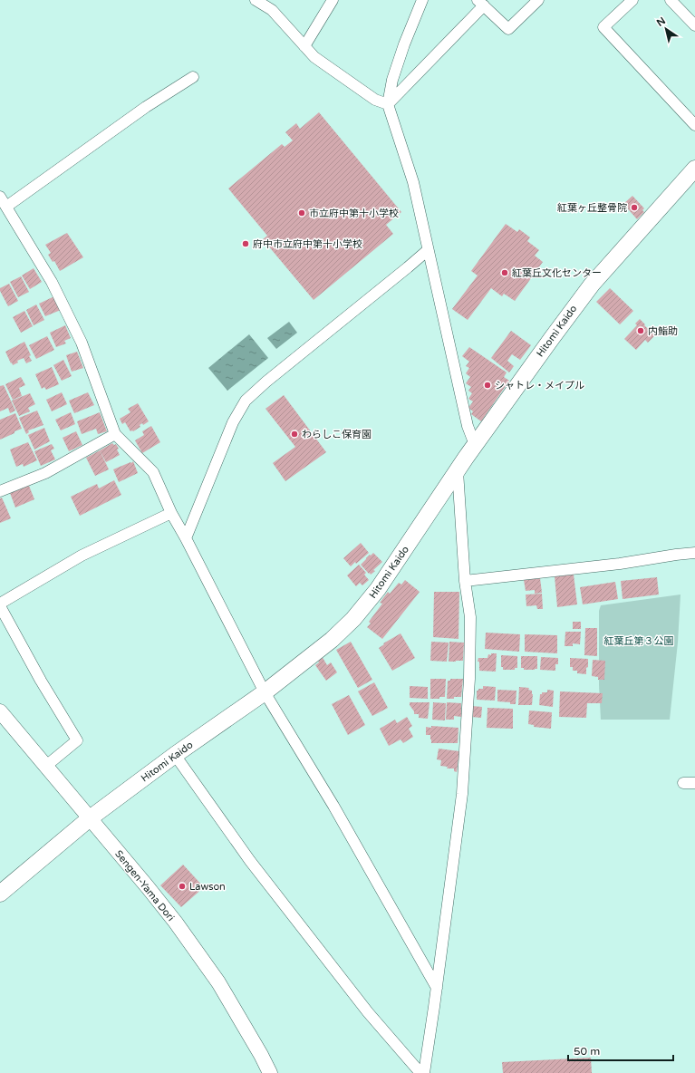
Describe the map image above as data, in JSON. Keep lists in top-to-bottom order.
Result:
{
  "streets": {
    "main road": ["Hitomi Kaido"],
    "street": ["Sengen-Yama Dori"]
  },
  "crossings": [
    ["Hitomi Kaido", "Sengen-Yama Dori"]
  ],
  "parks": ["紅葉丘第３公園"],
  "places": [
    "紅葉ヶ丘整骨院",
    "市立府中第十小学校",
    "府中市立府中第十小学校",
    "紅葉丘文化センター",
    "内鮨助",
    "シャトレ・メイプル",
    "わらしこ保育園",
    "Lawson"
  ],
  "scale_bar": "50 m",
  "north": "top left"
}
